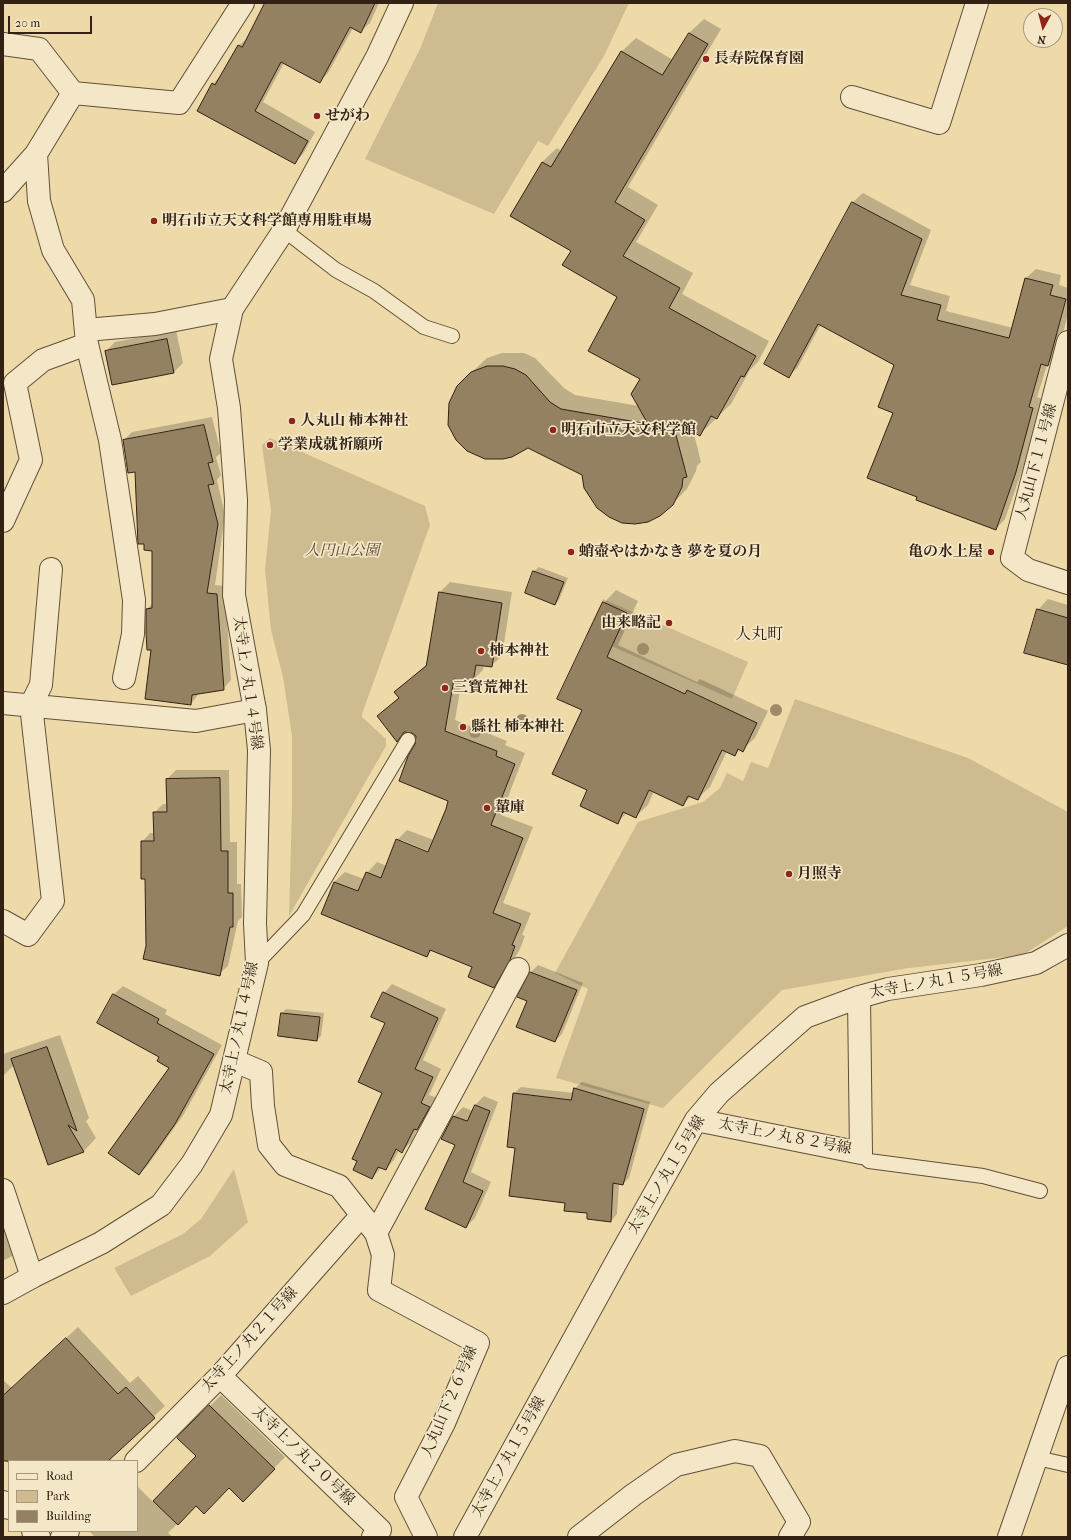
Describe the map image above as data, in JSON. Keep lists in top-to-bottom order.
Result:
{
  "streets": {
    "street": [
      "人丸山下１１号線",
      "太寺上ノ丸１４号線",
      "太寺上ノ丸１５号線",
      "太寺上ノ丸８２号線",
      "太寺上ノ丸２１号線",
      "人丸山下２６号線",
      "太寺上ノ丸２０号線"
    ]
  },
  "crossings": [
    ["太寺上ノ丸１５号線", "太寺上ノ丸８２号線"],
    ["太寺上ノ丸２１号線", "太寺上ノ丸２０号線"]
  ],
  "districts": ["人丸町"],
  "parks": ["人円山公園"],
  "places": [
    "長寿院保育園",
    "せがわ",
    "明石市立天文科学館専用駐車場",
    "人丸山 柿本神社",
    "明石市立天文科学館",
    "学業成就祈願所",
    "蛸壺やはかなき 夢を夏の月",
    "亀の水上屋",
    "由来略記",
    "柿本神社",
    "三寳荒神社",
    "縣社 柿本神社",
    "輦庫",
    "月照寺"
  ],
  "legend": ["Road", "Park", "Building"],
  "scale_bar": "20 m",
  "north": "bottom"
}
